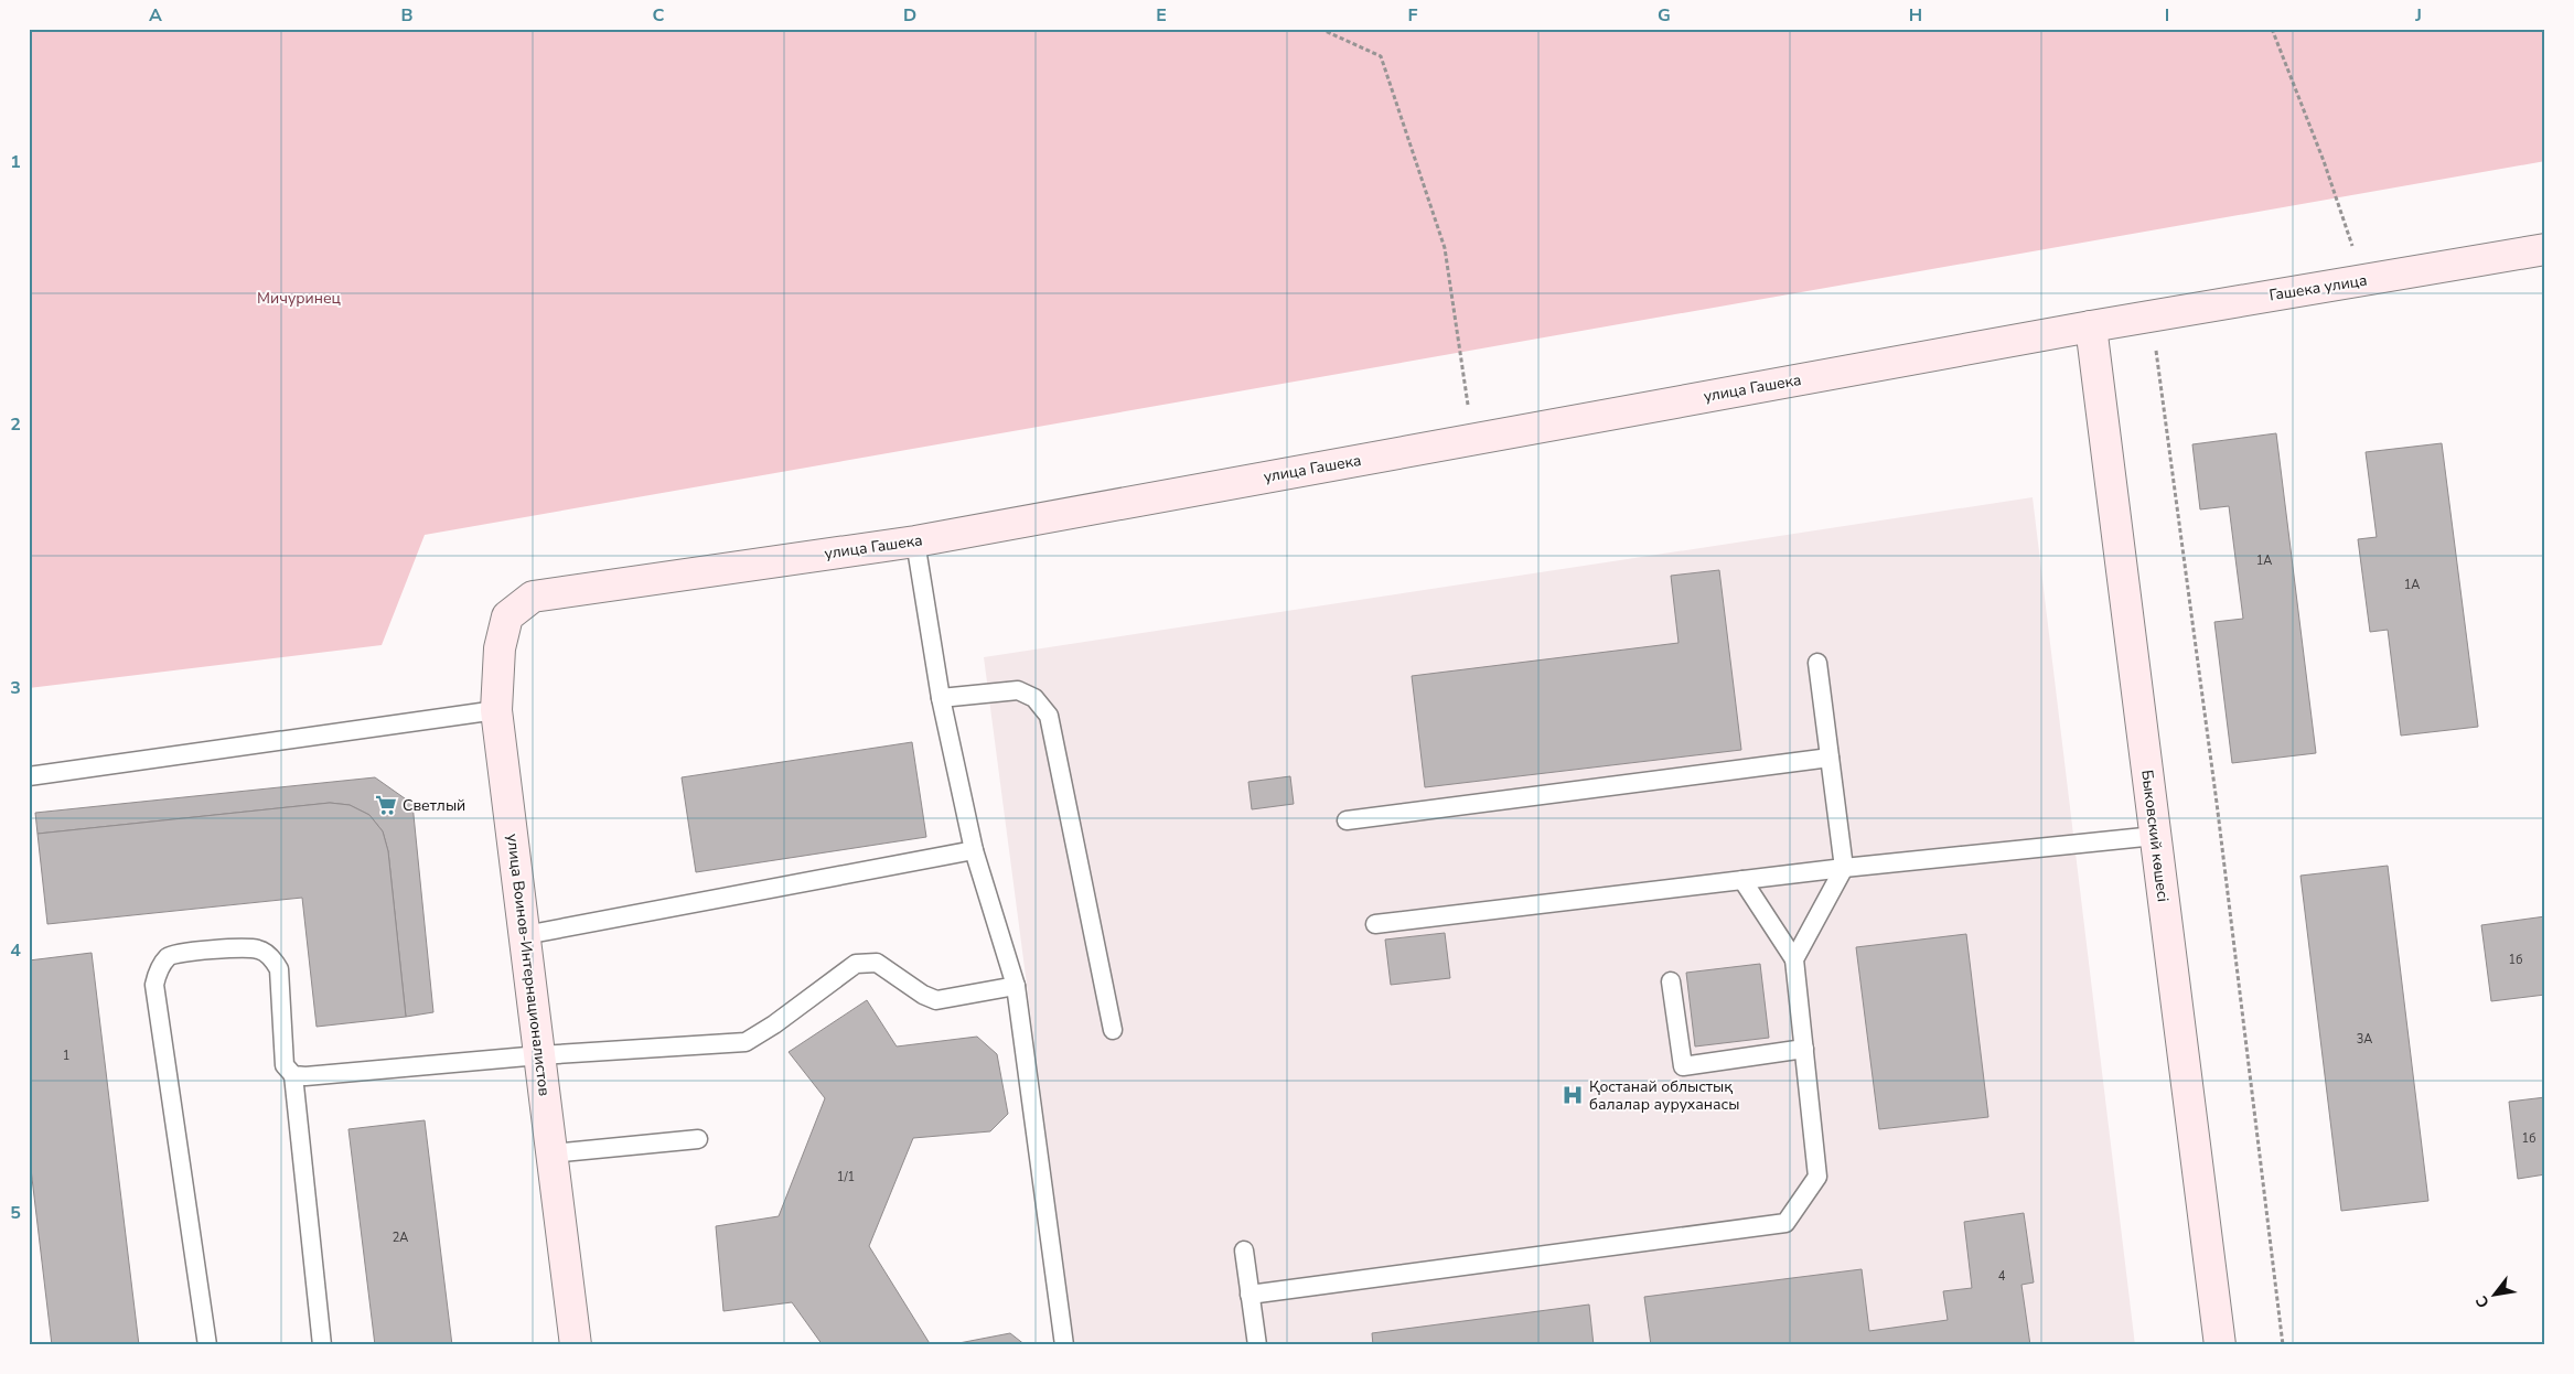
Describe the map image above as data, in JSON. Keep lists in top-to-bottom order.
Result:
{
  "streets": {
    "main road": [
      "Гашека улица",
      "улица Гашека",
      "Быковский көшесі",
      "улица Воинов-Интернационалистов"
    ]
  },
  "crossings": [
    ["Гашека улица", "улица Гашека"],
    ["Гашека улица", "Быковский көшесі"],
    ["улица Гашека", "Быковский көшесі"],
    ["улица Гашека", "улица Воинов-Интернационалистов"]
  ],
  "parks": ["Мичуринец"],
  "places": {
    "supermarket": ["Светлый"],
    "hospital": ["Қостанай облыстық балалар ауруханасы"]
  },
  "house_numbers": [
    "1А",
    "1А",
    "1б",
    "3А",
    "1",
    "1б",
    "1/1",
    "2А",
    "4"
  ],
  "north": "bottom left",
  "grid": {
    "columns": [
      "A",
      "B",
      "C",
      "D",
      "E",
      "F",
      "G",
      "H",
      "I",
      "J"
    ],
    "rows": [
      "1",
      "2",
      "3",
      "4",
      "5"
    ]
  }
}
